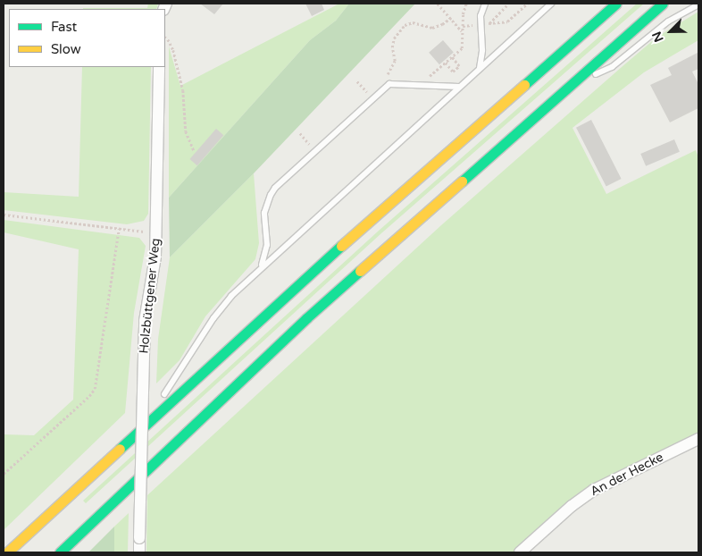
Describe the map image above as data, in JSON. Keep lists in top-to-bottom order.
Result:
{
  "streets": {
    "street": ["Holzbüttgener Weg", "An der Hecke"]
  },
  "legend": ["Fast", "Slow"],
  "north": "bottom left"
}
